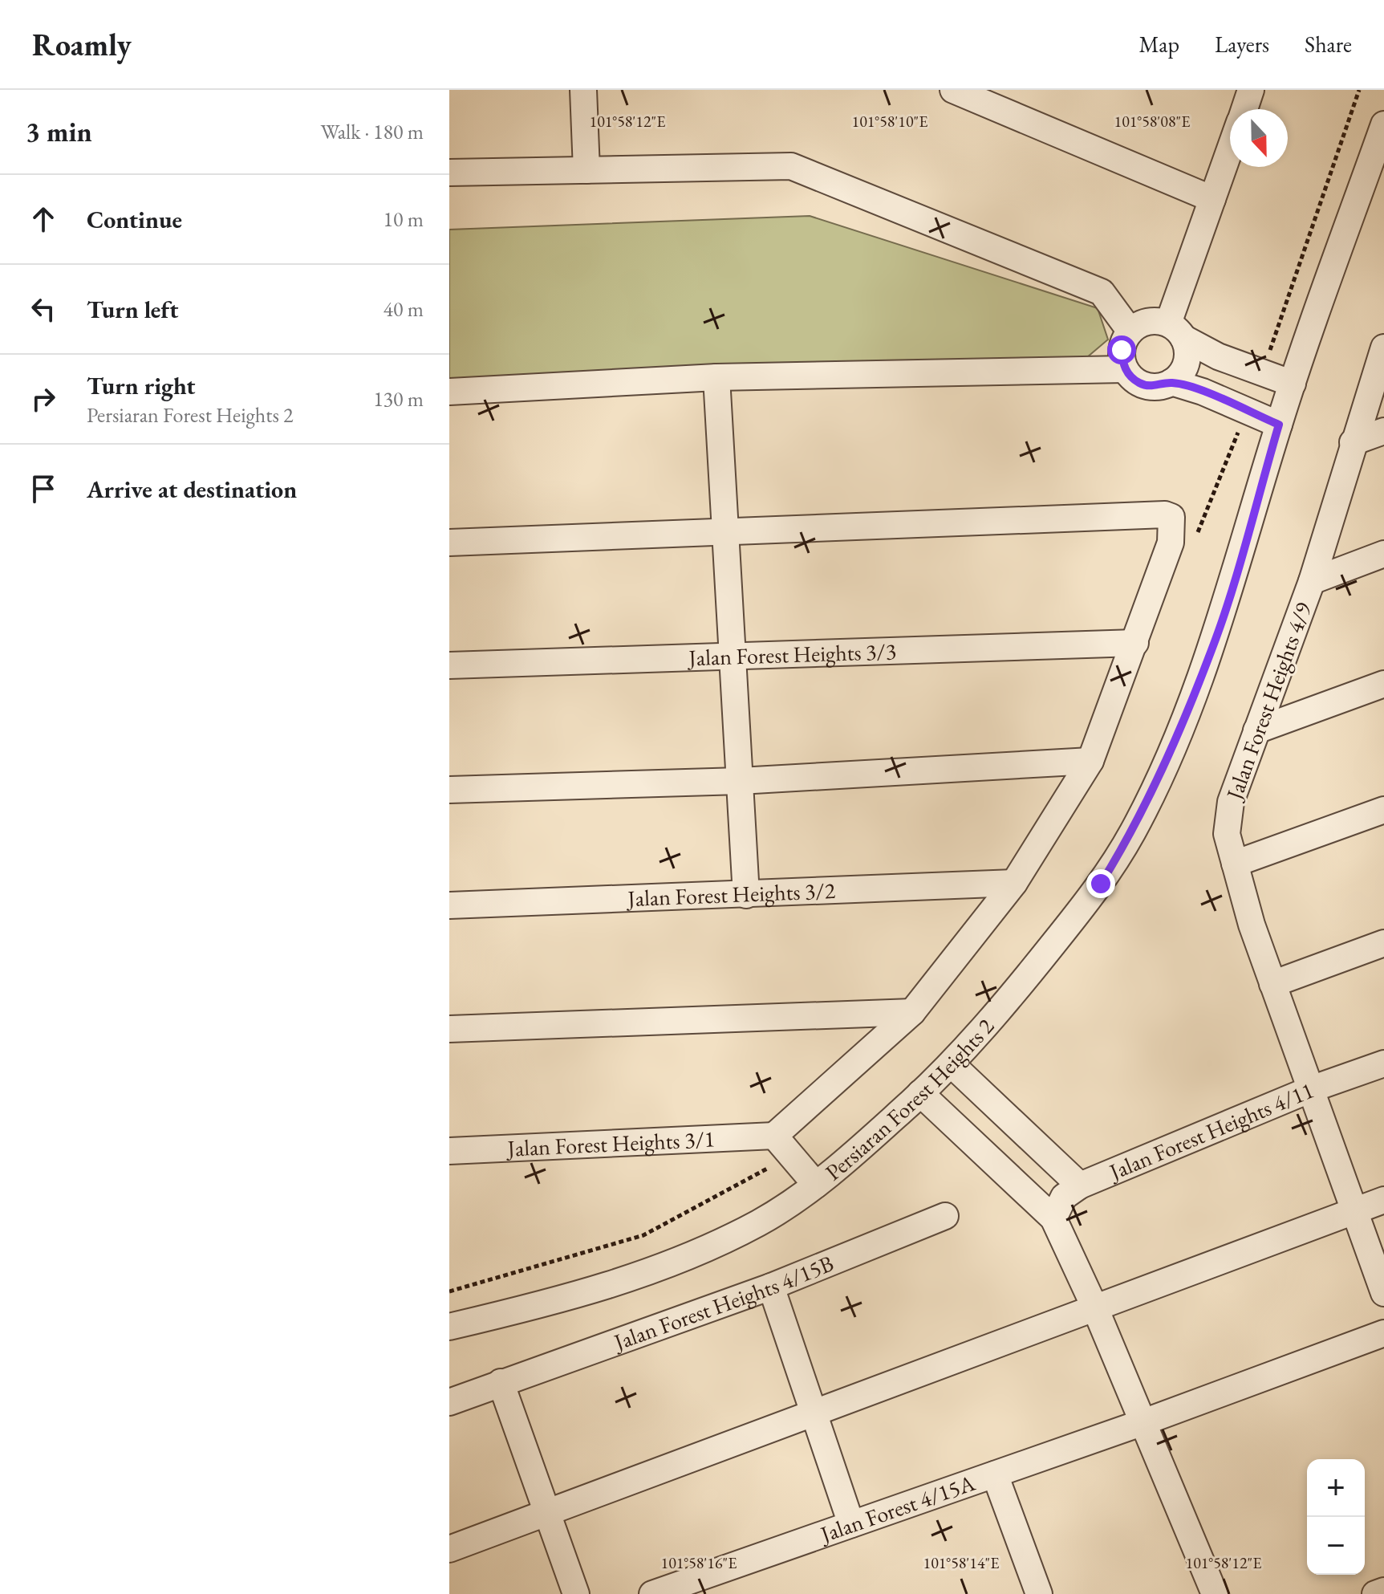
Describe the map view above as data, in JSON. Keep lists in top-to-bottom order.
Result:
{
  "streets": {
    "street": [
      "Jalan Forest Heights 3/3",
      "Jalan Forest Heights 4/9",
      "Jalan Forest Heights 3/2",
      "Persiaran Forest Heights 2",
      "Jalan Forest Heights 4/11",
      "Jalan Forest Heights 3/1",
      "Jalan Forest Heights 4/15B",
      "Jalan Forest 4/15A"
    ]
  },
  "crossings": [
    ["Jalan Forest Heights 4/9", "Jalan Forest Heights 4/11"]
  ],
  "north": "bottom",
  "page": {
    "header": "Roamly",
    "nav": ["Map", "Layers", "Share"],
    "heading": ["3 min", "Walk · 180 m"],
    "list": [
      ["Continue", "10 m"],
      ["Turn left", "40 m"],
      ["Turn right", "Persiaran Forest Heights 2", "130 m"],
      "Arrive at destination"
    ],
    "map_buttons": ["+", "−"]
  },
  "coordinates": [
    "101°58'12\"E",
    "101°58'10\"E",
    "101°58'08\"E",
    "101°58'16\"E",
    "101°58'14\"E"
  ]
}
